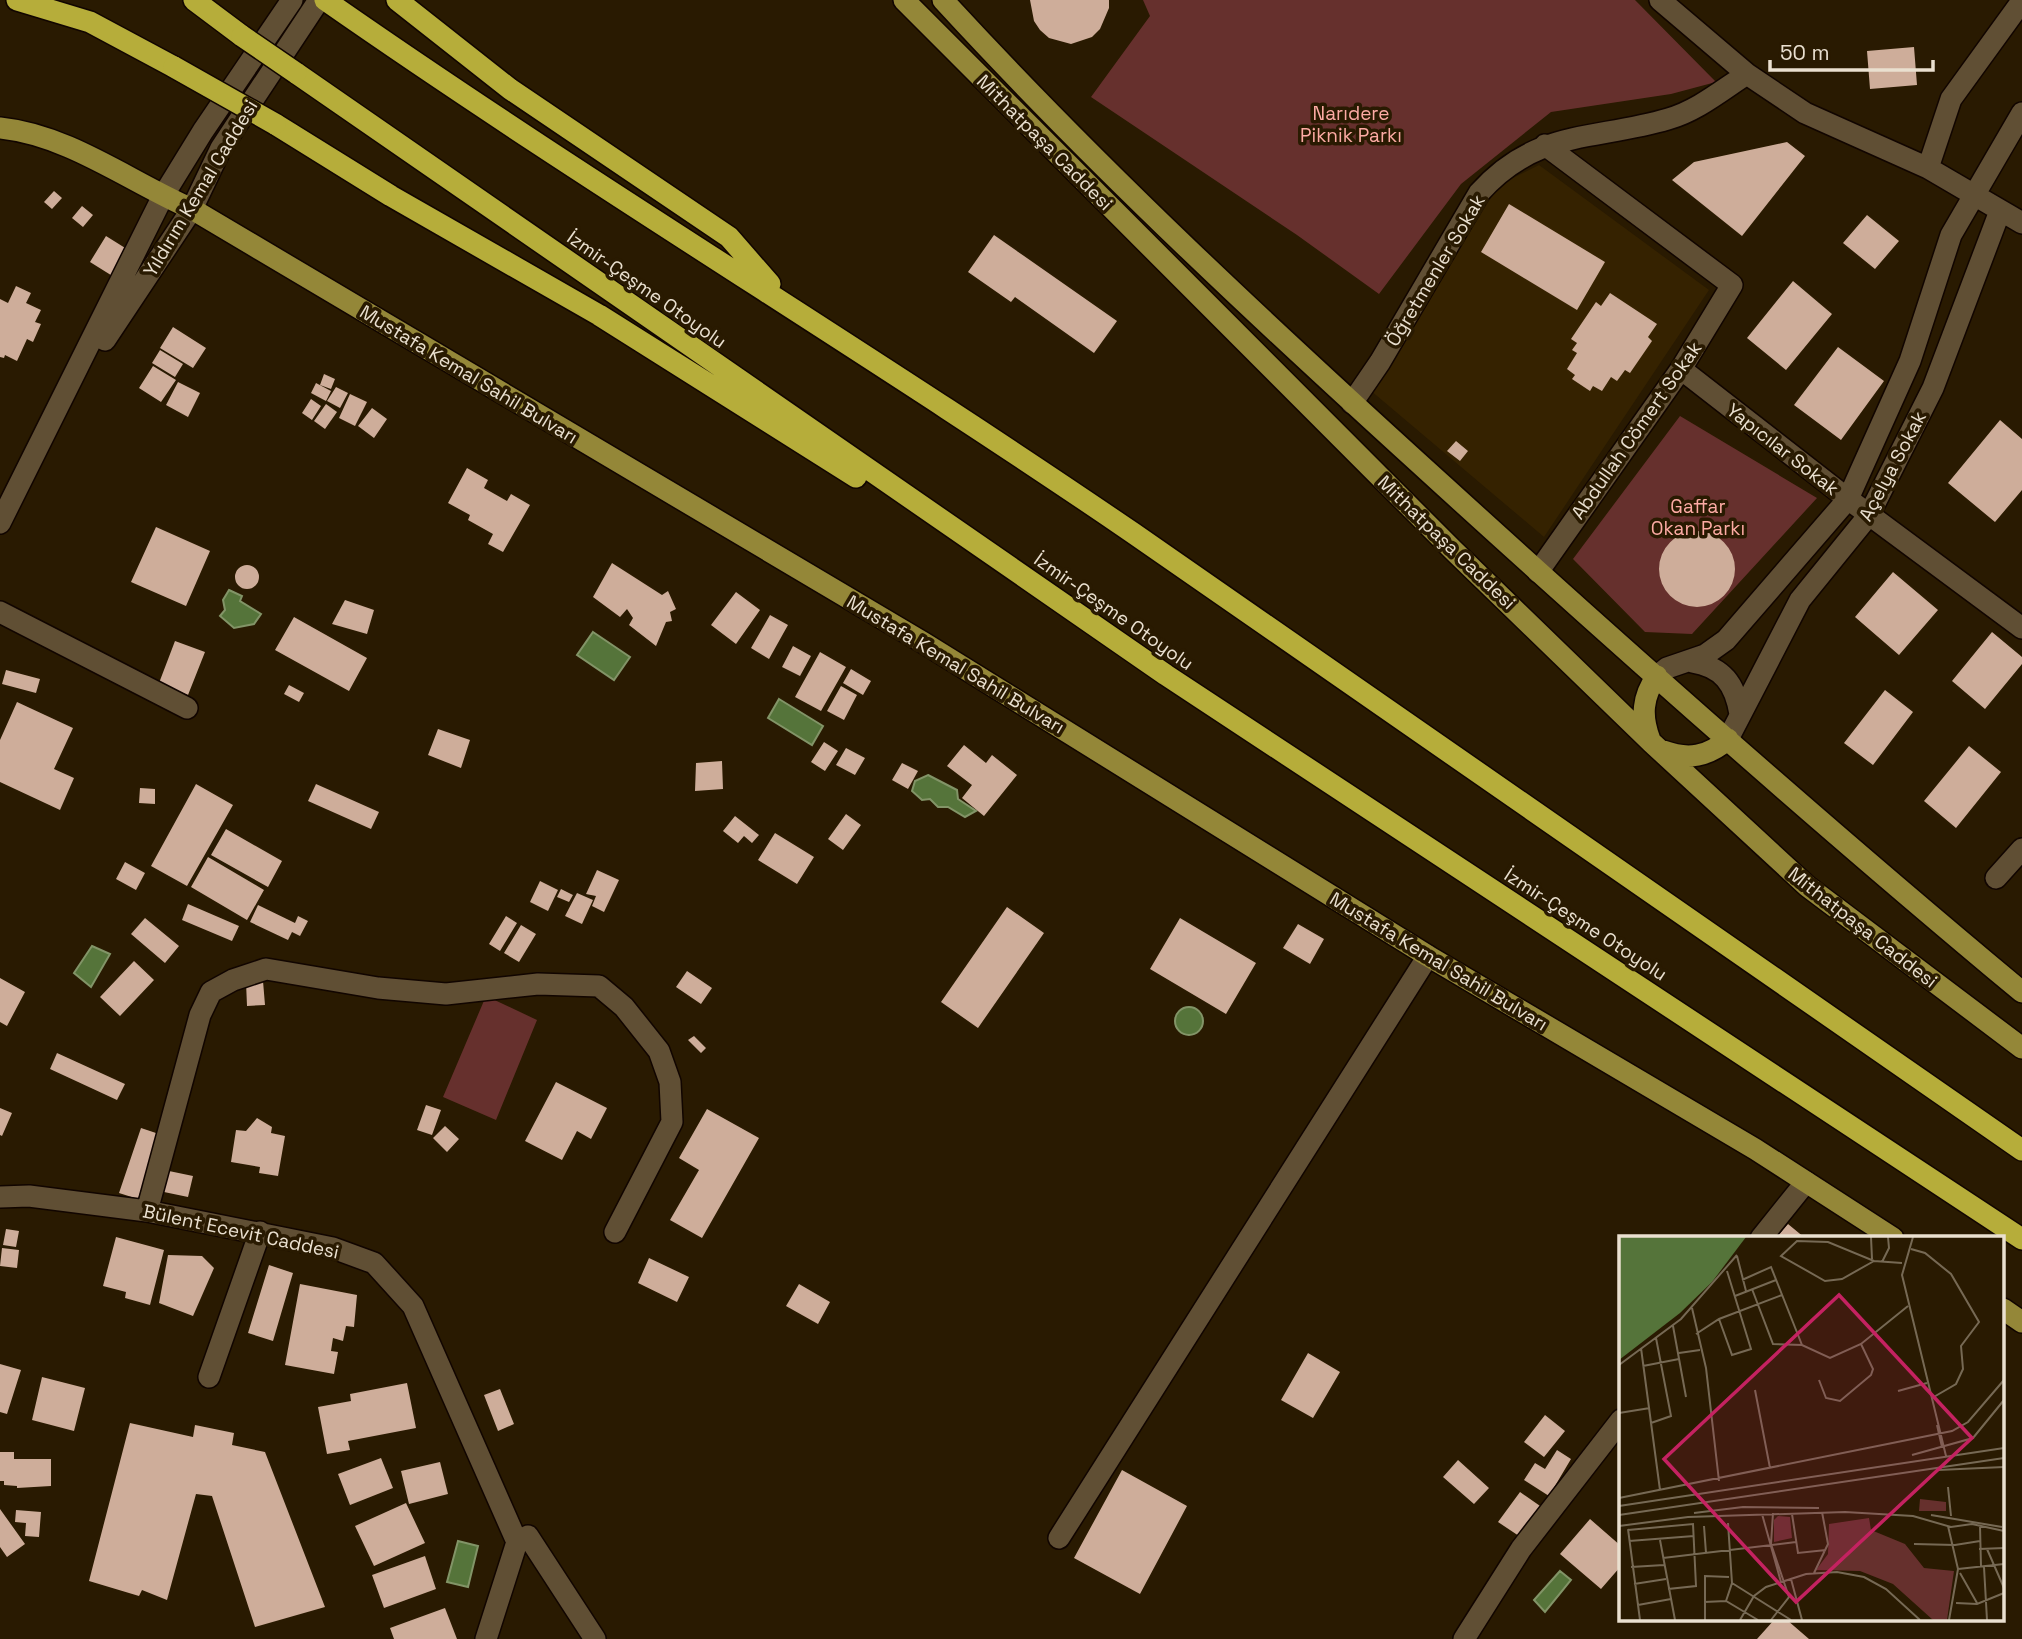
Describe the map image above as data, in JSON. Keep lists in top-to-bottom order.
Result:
{
  "streets": {
    "highway": ["İzmir-Çeşme Otoyolu"],
    "main road": ["Mithatpaşa Caddesi", "Mustafa Kemal Sahil Bulvarı"],
    "street": [
      "Yıldırım Kemal Caddesi",
      "Öğretmenler Sokak",
      "Abdullah Cömert Sokak",
      "Yapıcılar Sokak",
      "Açelya Sokak",
      "Bülent Ecevit Caddesi"
    ]
  },
  "crossings": [
    ["Mithatpaşa Caddesi", "Öğretmenler Sokak"],
    ["Mithatpaşa Caddesi", "Abdullah Cömert Sokak"],
    ["Mithatpaşa Caddesi", "Açelya Sokak"],
    ["Yıldırım Kemal Caddesi", "Mustafa Kemal Sahil Bulvarı"],
    ["Öğretmenler Sokak", "Abdullah Cömert Sokak"],
    ["Abdullah Cömert Sokak", "Yapıcılar Sokak"],
    ["Yapıcılar Sokak", "Açelya Sokak"]
  ],
  "parks": ["Narıdere Piknik Parkı", "Gaffar Okan Parkı"],
  "scale_bar": "50 m"
}
